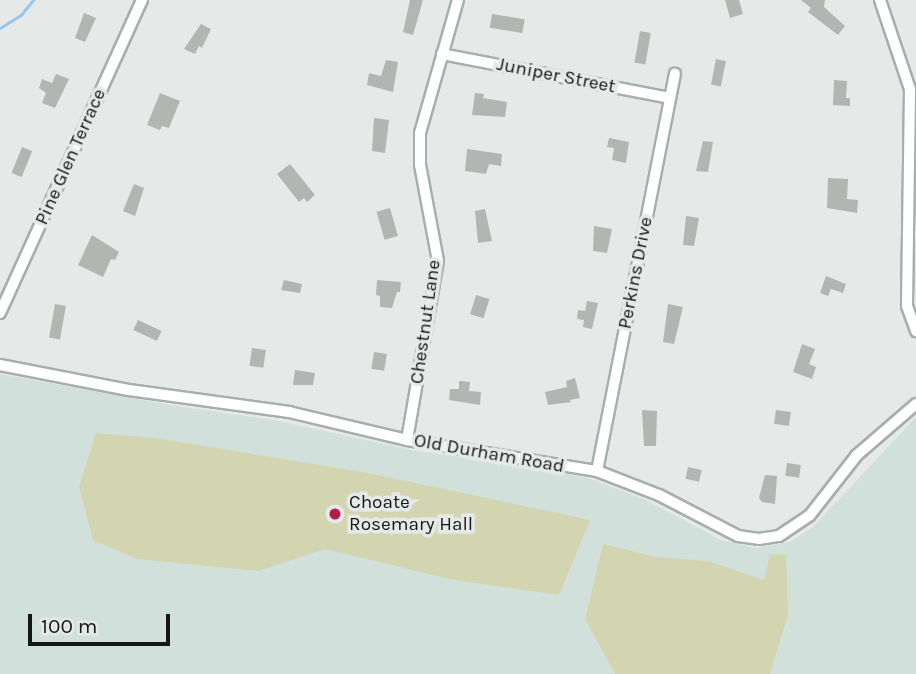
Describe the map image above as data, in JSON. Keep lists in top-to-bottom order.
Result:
{
  "streets": {
    "street": [
      "Juniper Street",
      "Pine Glen Terrace",
      "Perkins Drive",
      "Chestnut Lane",
      "Old Durham Road"
    ]
  },
  "crossings": [
    ["Juniper Street", "Perkins Drive"],
    ["Juniper Street", "Chestnut Lane"],
    ["Perkins Drive", "Old Durham Road"],
    ["Chestnut Lane", "Old Durham Road"]
  ],
  "places": ["Choate Rosemary Hall"],
  "scale_bar": "100 m"
}
